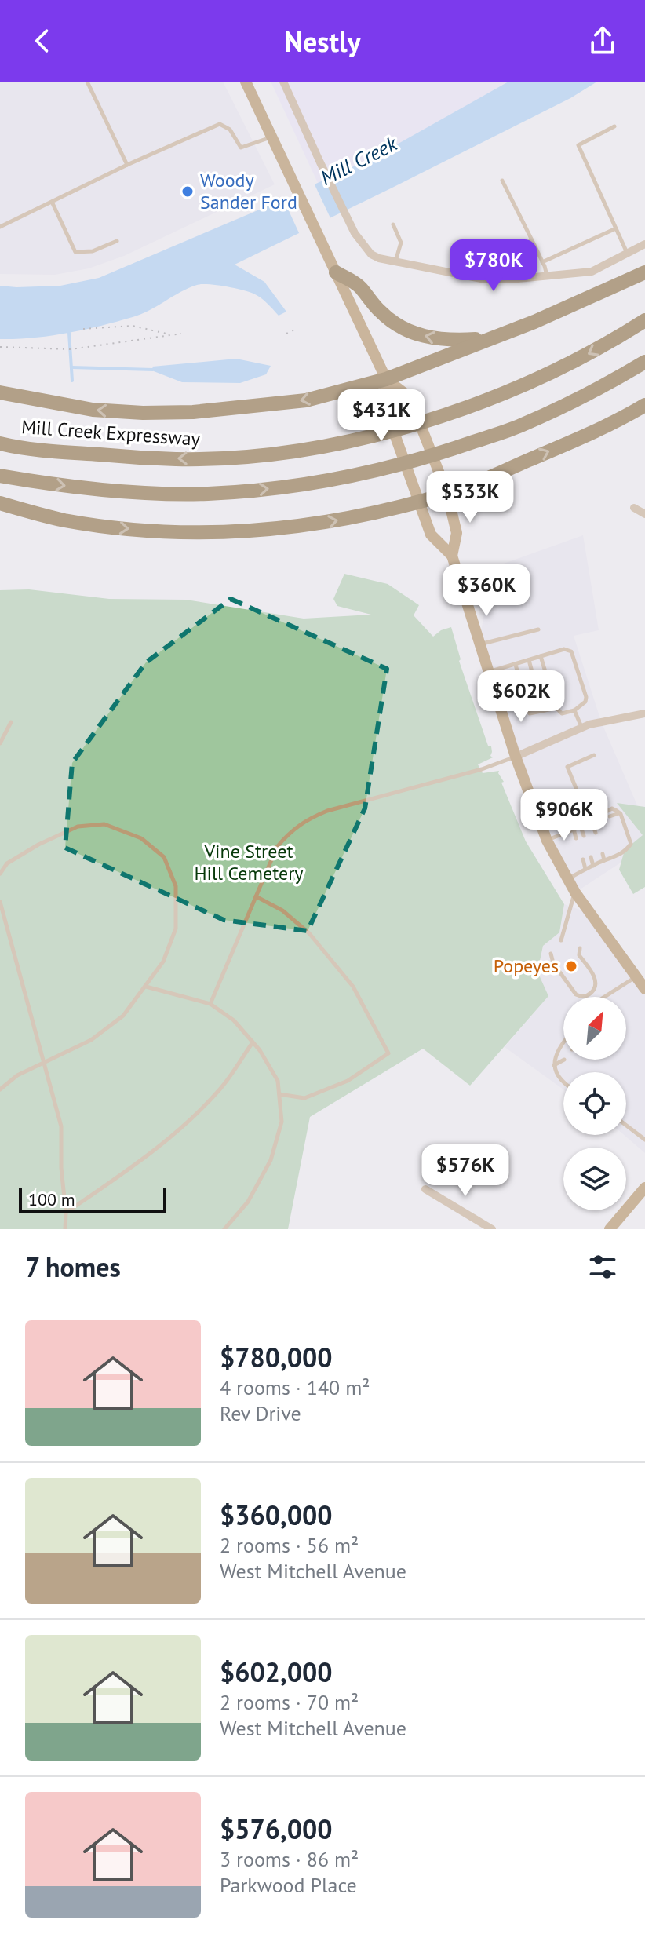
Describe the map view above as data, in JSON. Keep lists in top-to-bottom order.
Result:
{
  "streets": {
    "highway": ["Mill Creek Expressway"]
  },
  "water": ["Mill Creek"],
  "parks": ["Vine Street Hill Cemetery"],
  "places": ["Woody Sander Ford", "Popeyes"],
  "scale_bar": "100 m",
  "north": "top right",
  "page": {
    "header": "Nestly",
    "price": [
      "$780K",
      "$431K",
      "$533K",
      "$360K",
      "$602K",
      "$906K",
      "$576K"
    ],
    "scale": "100 m",
    "heading": "7 homes",
    "list": [
      {
        "name": "$780,000",
        "note": "4 rooms · 140 m² · Rev Drive"
      },
      {
        "name": "$360,000",
        "note": "2 rooms · 56 m² · West Mitchell Avenue"
      },
      {
        "name": "$602,000",
        "note": "2 rooms · 70 m² · West Mitchell Avenue"
      },
      {
        "name": "$576,000",
        "note": "3 rooms · 86 m² · Parkwood Place"
      }
    ]
  }
}
